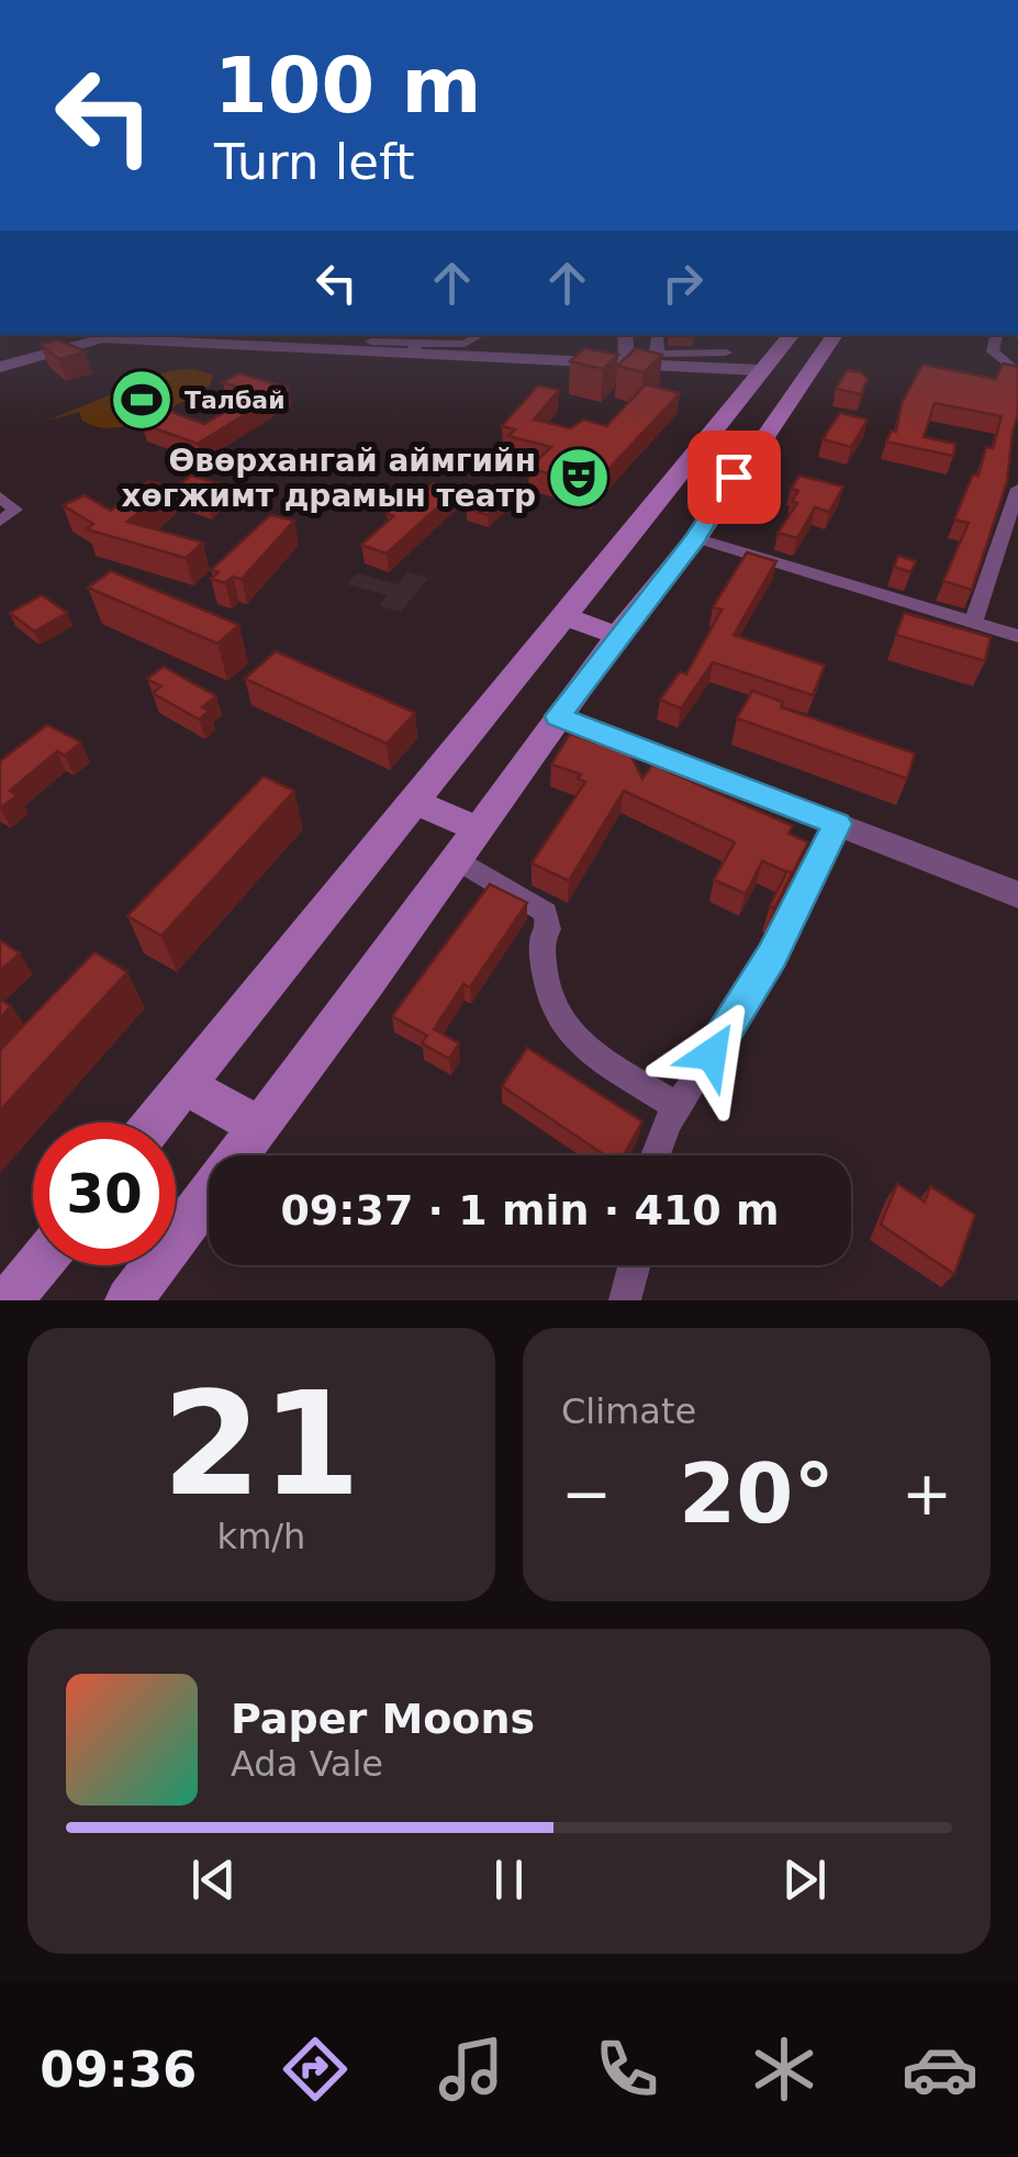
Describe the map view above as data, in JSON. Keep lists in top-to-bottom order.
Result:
{
  "places": {
    "sports": ["Талбай"],
    "theatre": ["Өвөрхангай аймгийн хөгжимт драмын театр"]
  },
  "page": {
    "turn": ["100 m", "Turn left"],
    "limit": "30",
    "trip": "09:37 · 1 min · 410 m",
    "tile": [
      ["21", "km/h"],
      "Climate"
    ],
    "heat": ["−", "20°", "+"],
    "song": ["Paper Moons", "Ada Vale"],
    "tabs": "09:36"
  }
}
